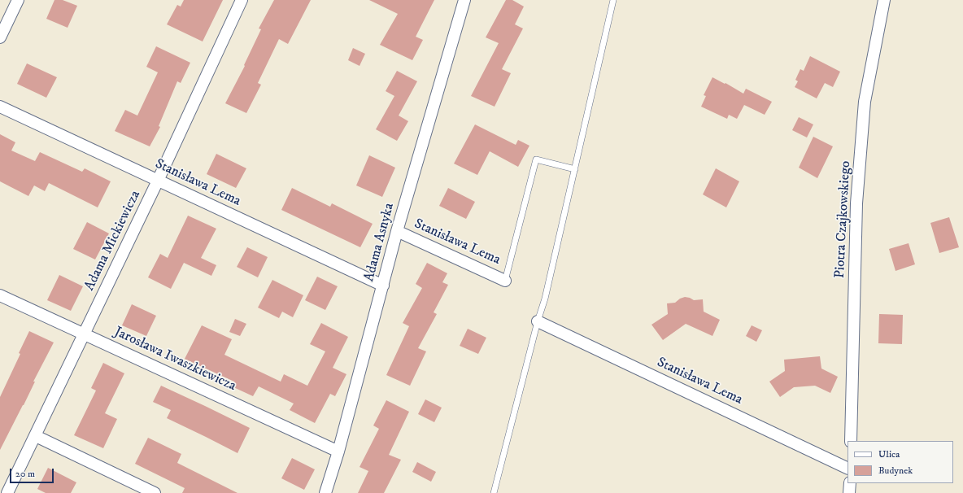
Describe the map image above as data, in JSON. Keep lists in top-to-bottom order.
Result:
{
  "streets": {
    "street": [
      "Stanisława Lema",
      "Piotra Czajkowskiego",
      "Adama Mickiewicza",
      "Adama Asnyka",
      "Jarosława Iwaszkiewicza"
    ]
  },
  "crossings": [
    ["Stanisława Lema", "Adama Mickiewicza"],
    ["Stanisława Lema", "Adama Asnyka"],
    ["Adama Mickiewicza", "Jarosława Iwaszkiewicza"],
    ["Adama Asnyka", "Jarosława Iwaszkiewicza"]
  ],
  "legend": ["Ulica", "Budynek"],
  "scale_bar": "20 m"
}
